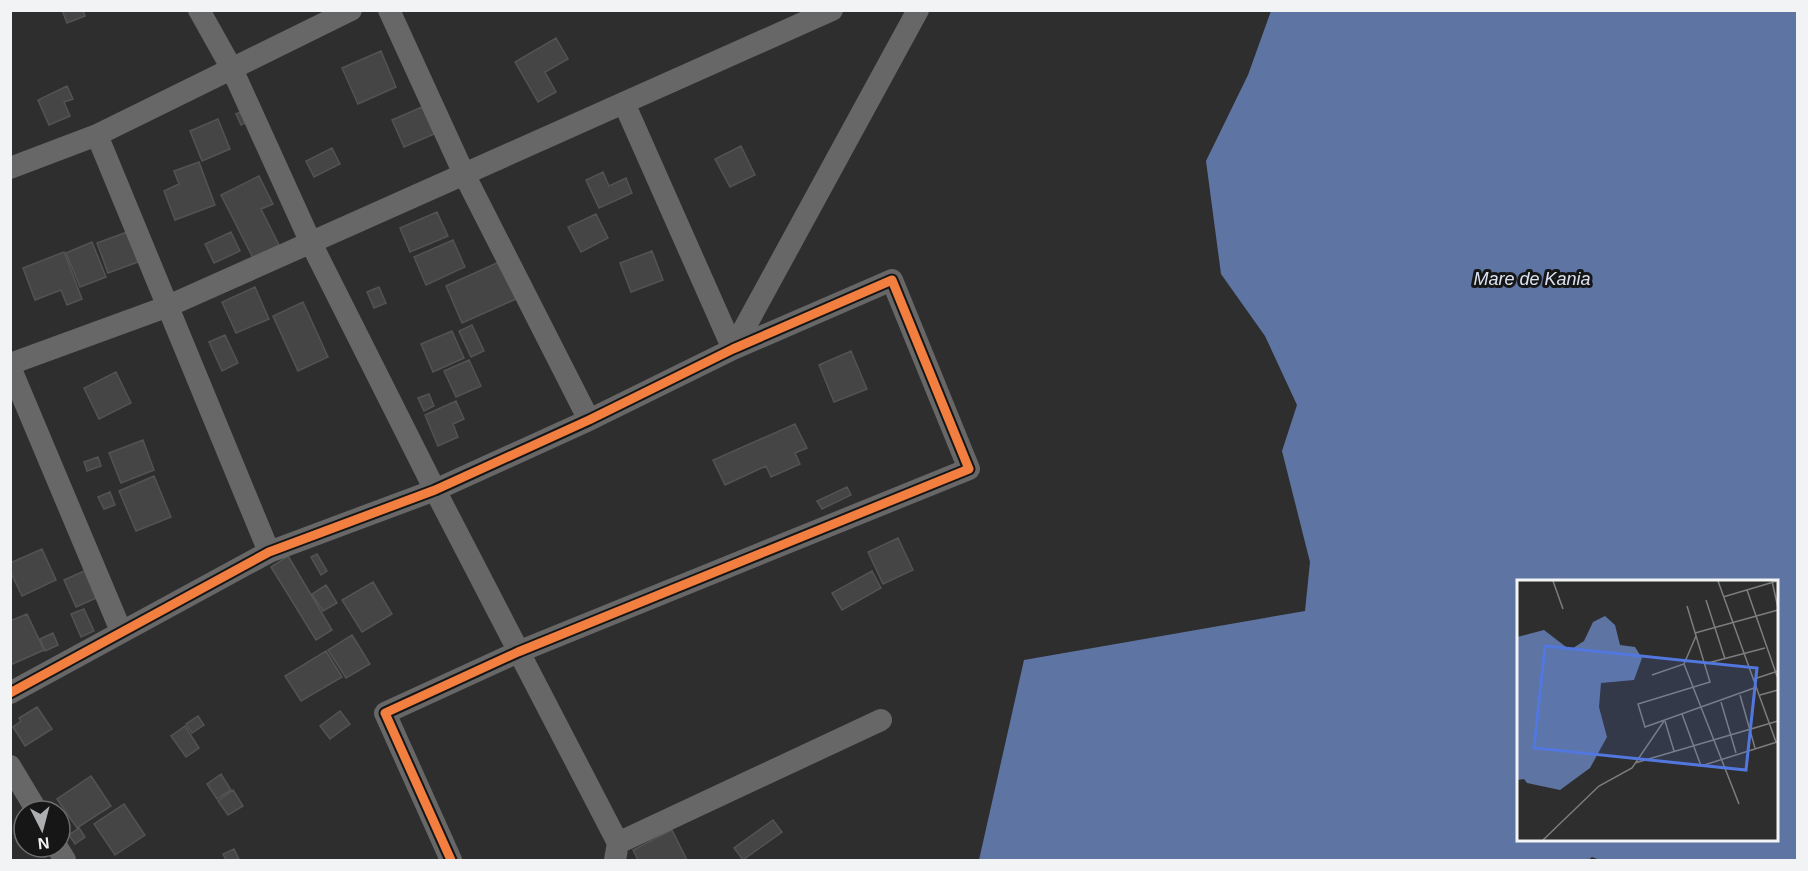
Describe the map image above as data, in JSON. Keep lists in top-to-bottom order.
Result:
{
  "water": ["Mare de Kania"],
  "north": "bottom"
}
